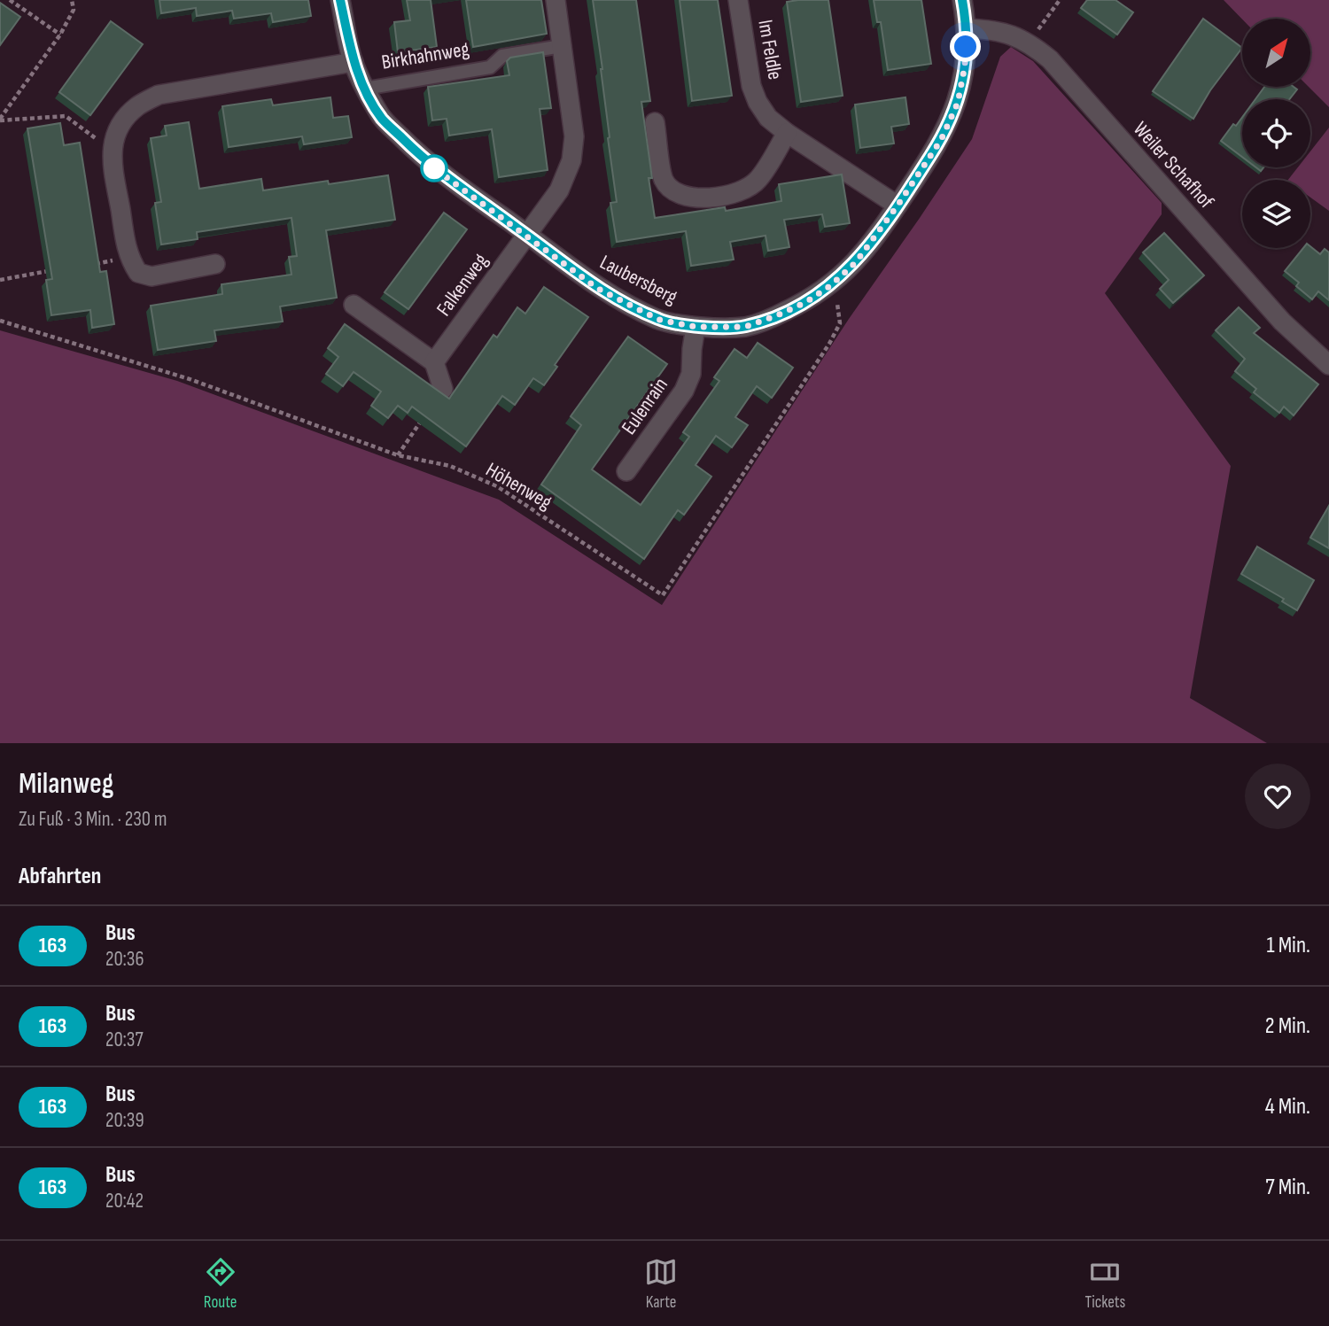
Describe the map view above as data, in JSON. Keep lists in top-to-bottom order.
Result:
{
  "streets": {
    "street": [
      "Im Feldle",
      "Weiler Schafhof",
      "Laubersberg",
      "Falkenweg",
      "Eulenrain"
    ],
    "lane": ["Birkhahnweg"],
    "path": ["Höhenweg"]
  },
  "crossings": [
    ["Im Feldle", "Laubersberg"],
    ["Birkhahnweg", "Laubersberg"],
    ["Weiler Schafhof", "Laubersberg"],
    ["Laubersberg", "Falkenweg"],
    ["Laubersberg", "Eulenrain"],
    ["Laubersberg", "Höhenweg"]
  ],
  "lines": ["bus line 163"],
  "north": "top right",
  "page": {
    "heading": [
      ["Milanweg", "Zu Fuß · 3 Min. · 230 m"],
      "Abfahrten"
    ],
    "list": [
      {
        "mark": "163",
        "name": "Bus",
        "note": "20:36",
        "value": "1 Min."
      },
      {
        "mark": "163",
        "name": "Bus",
        "note": "20:37",
        "value": "2 Min."
      },
      {
        "mark": "163",
        "name": "Bus",
        "note": "20:39",
        "value": "4 Min."
      },
      {
        "mark": "163",
        "name": "Bus",
        "note": "20:42",
        "value": "7 Min."
      }
    ],
    "tabs": ["Route", "Karte", "Tickets"]
  }
}
